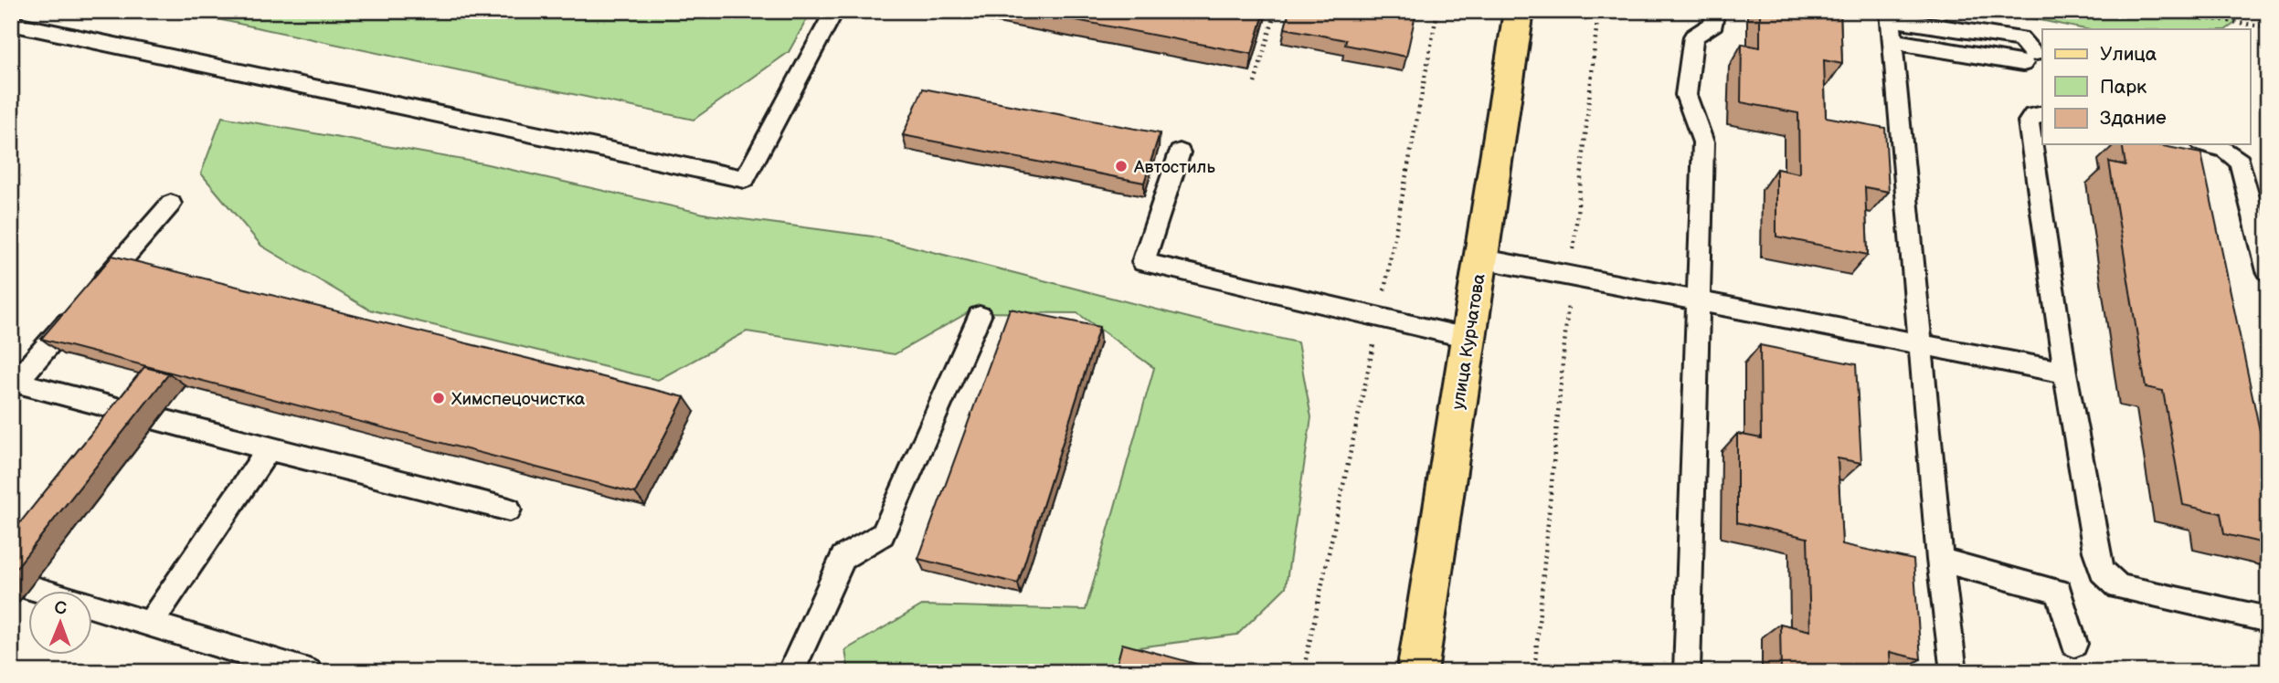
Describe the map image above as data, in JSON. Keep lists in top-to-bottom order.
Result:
{
  "streets": {
    "main road": ["улица Курчатова"]
  },
  "places": ["Автостиль", "Химспецочистка"],
  "legend": ["Улица", "Парк", "Здание"],
  "north": "top"
}
